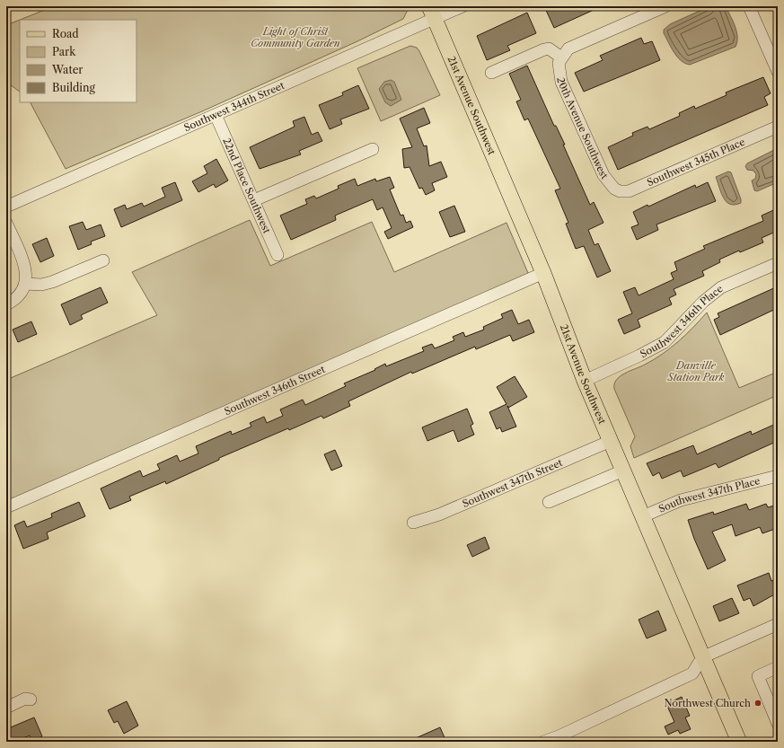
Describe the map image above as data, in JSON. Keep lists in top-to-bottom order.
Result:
{
  "streets": {
    "main road": ["21st Avenue Southwest"],
    "street": [
      "Southwest 344th Street",
      "20th Avenue Southwest",
      "Southwest 345th Place",
      "22nd Place Southwest",
      "Southwest 346th Place",
      "Southwest 346th Street",
      "Southwest 347th Street",
      "Southwest 347th Place"
    ]
  },
  "crossings": [
    ["21st Avenue Southwest", "Southwest 344th Street"],
    ["21st Avenue Southwest", "Southwest 346th Place"],
    ["21st Avenue Southwest", "Southwest 346th Street"],
    ["21st Avenue Southwest", "Southwest 347th Street"],
    ["21st Avenue Southwest", "Southwest 347th Place"],
    ["Southwest 344th Street", "22nd Place Southwest"],
    ["20th Avenue Southwest", "Southwest 345th Place"]
  ],
  "parks": ["Light of Christ Community Garden", "Danville Station Park"],
  "places": ["Northwest Church"],
  "legend": [
    "Road",
    "Park",
    "Water",
    "Building"
  ]
}
